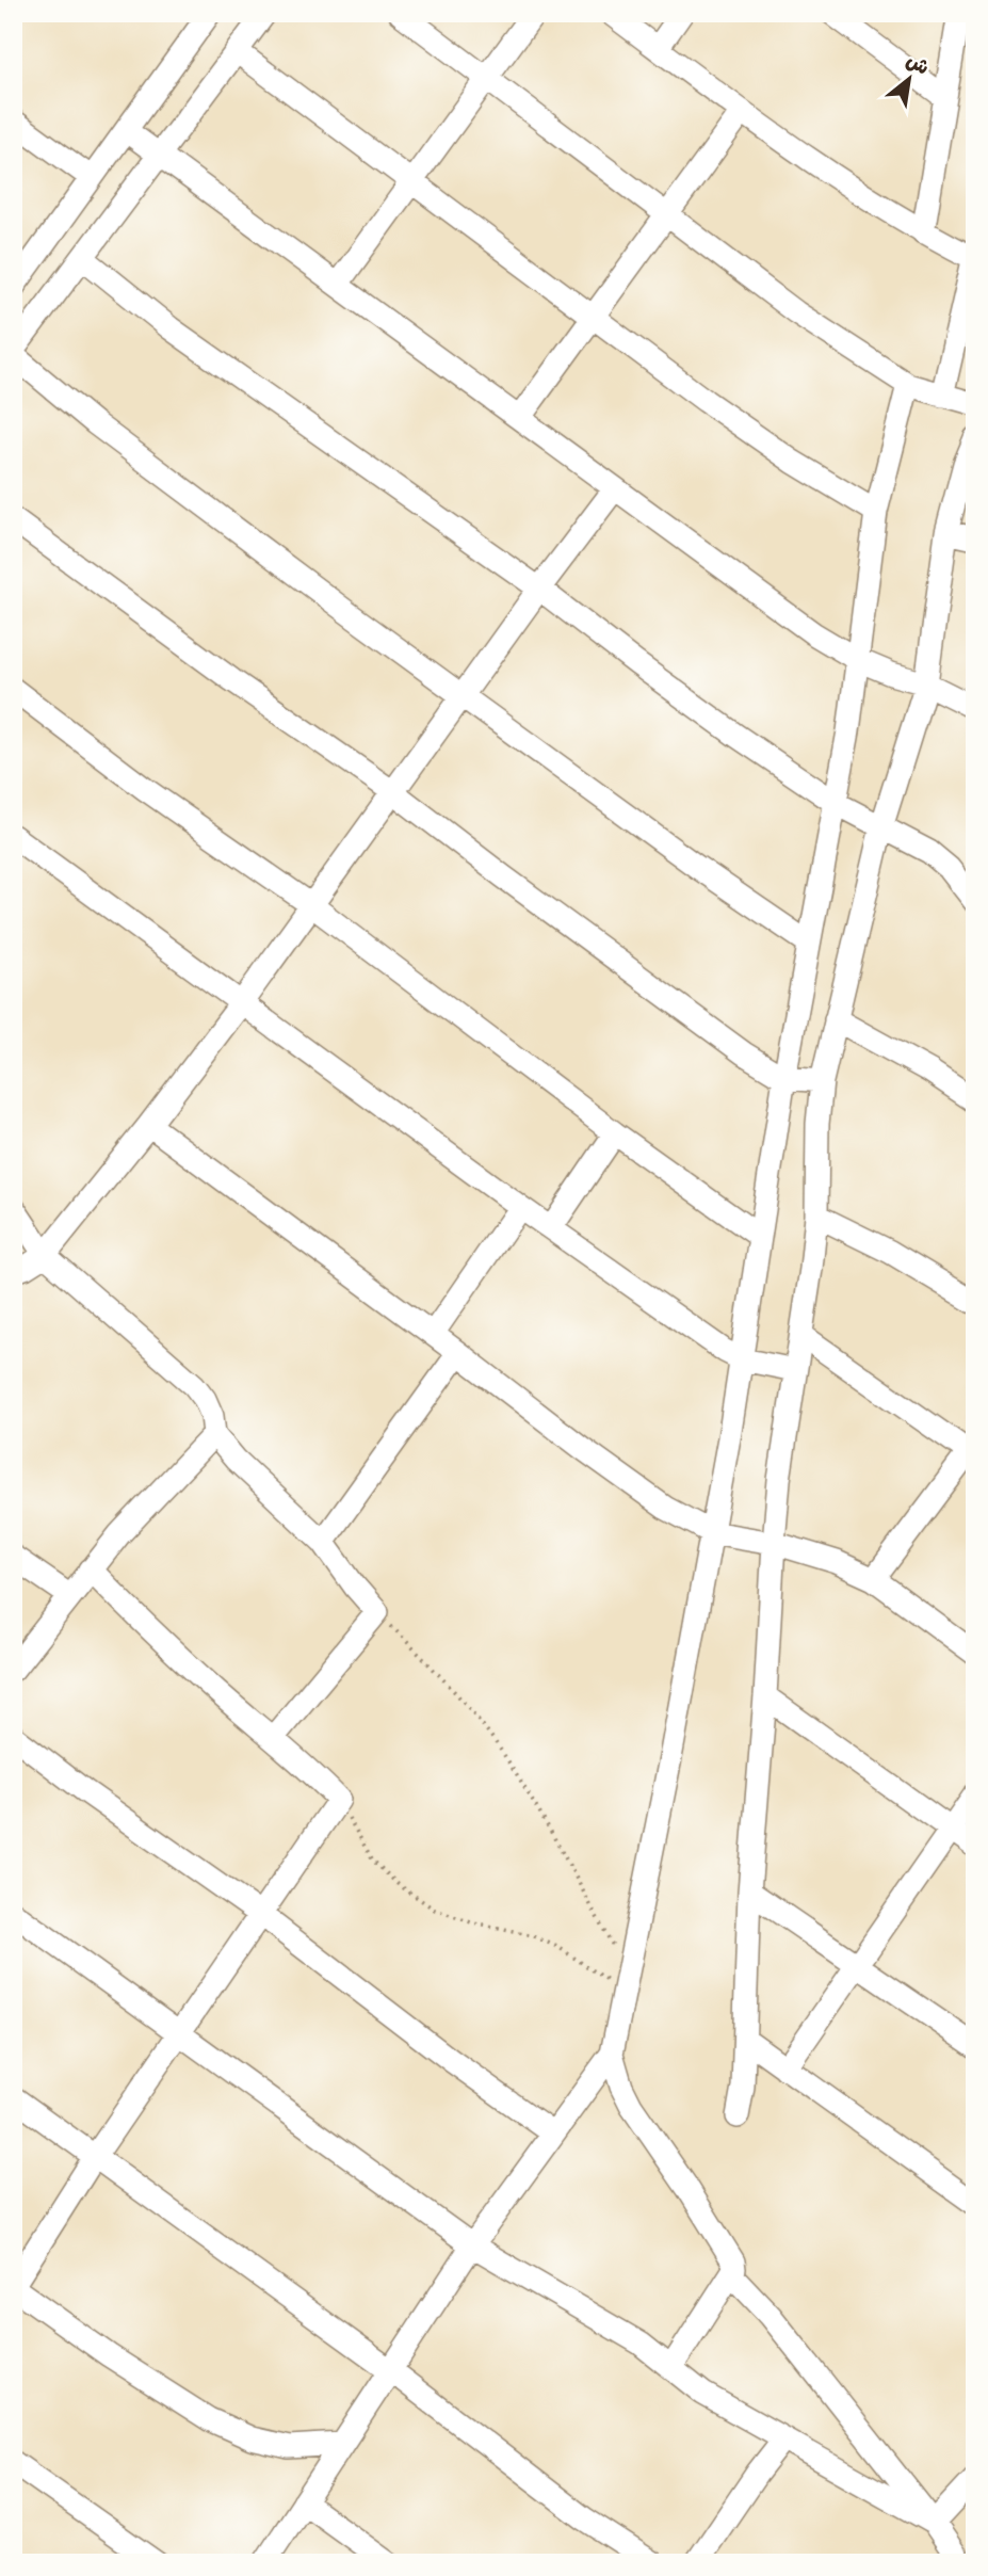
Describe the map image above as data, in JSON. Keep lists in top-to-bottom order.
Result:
{
  "north": "top right"
}
